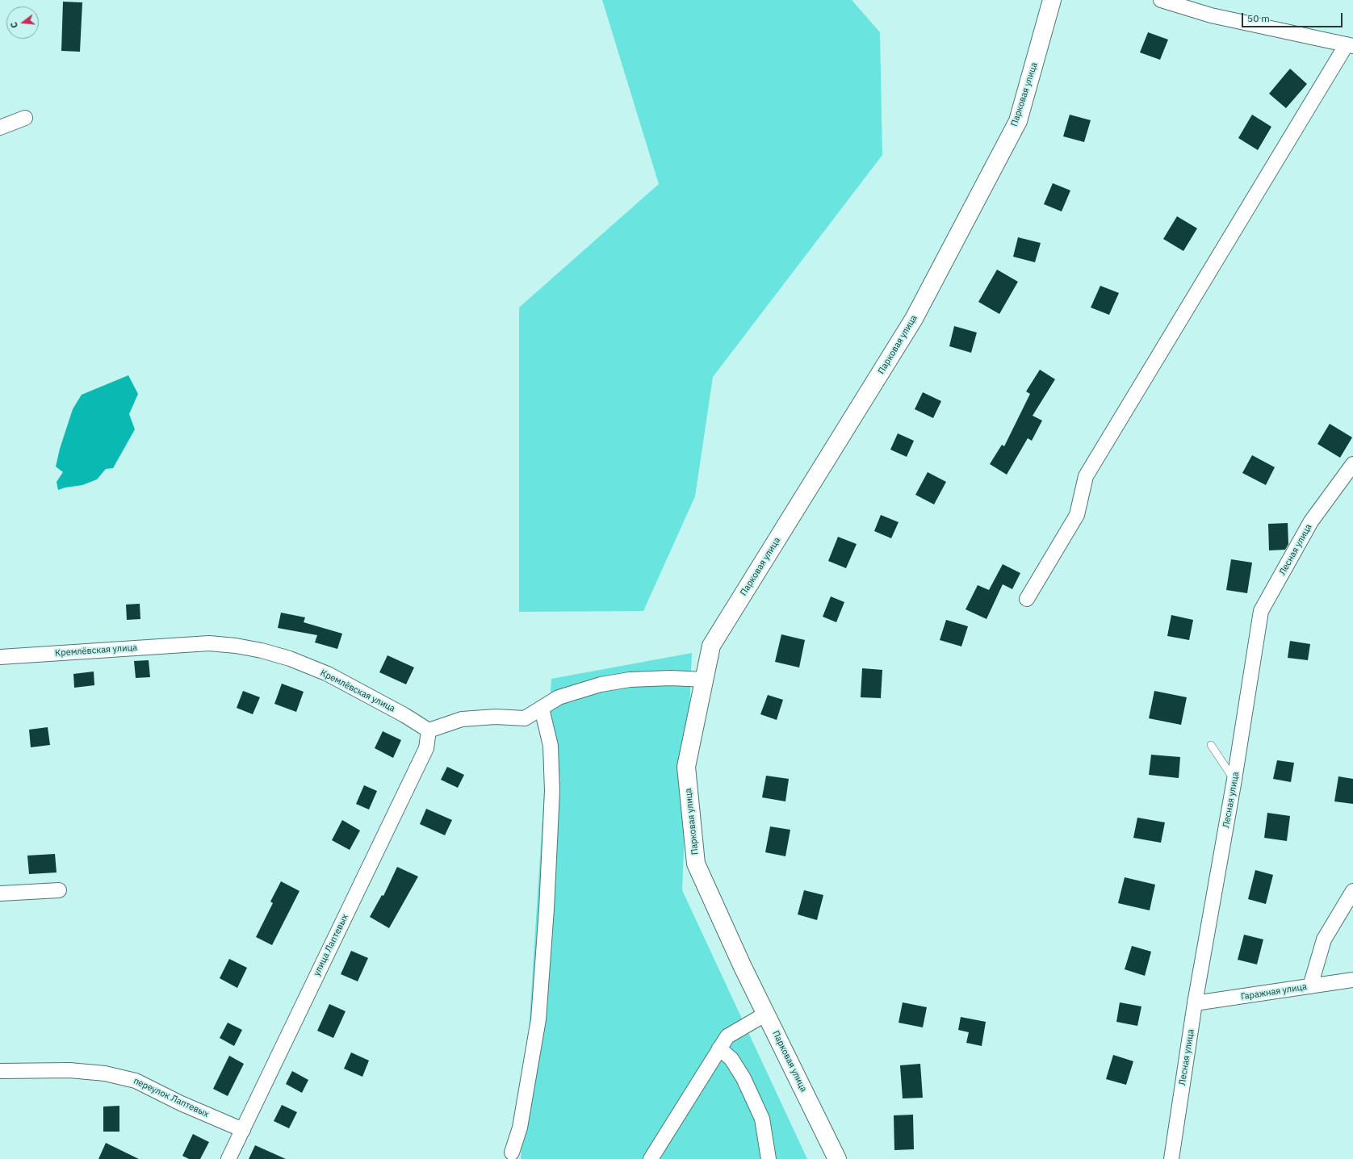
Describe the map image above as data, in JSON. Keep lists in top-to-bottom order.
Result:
{
  "streets": {
    "main road": ["Парковая улица"],
    "street": [
      "Лесная улица",
      "Кремлёвская улица",
      "улица Лаптевых",
      "Гаражная улица",
      "переулок Лаптевых"
    ]
  },
  "crossings": [
    ["Лесная улица", "Гаражная улица"],
    ["Кремлёвская улица", "улица Лаптевых"],
    ["улица Лаптевых", "переулок Лаптевых"]
  ],
  "scale_bar": "50 m",
  "north": "left"
}
